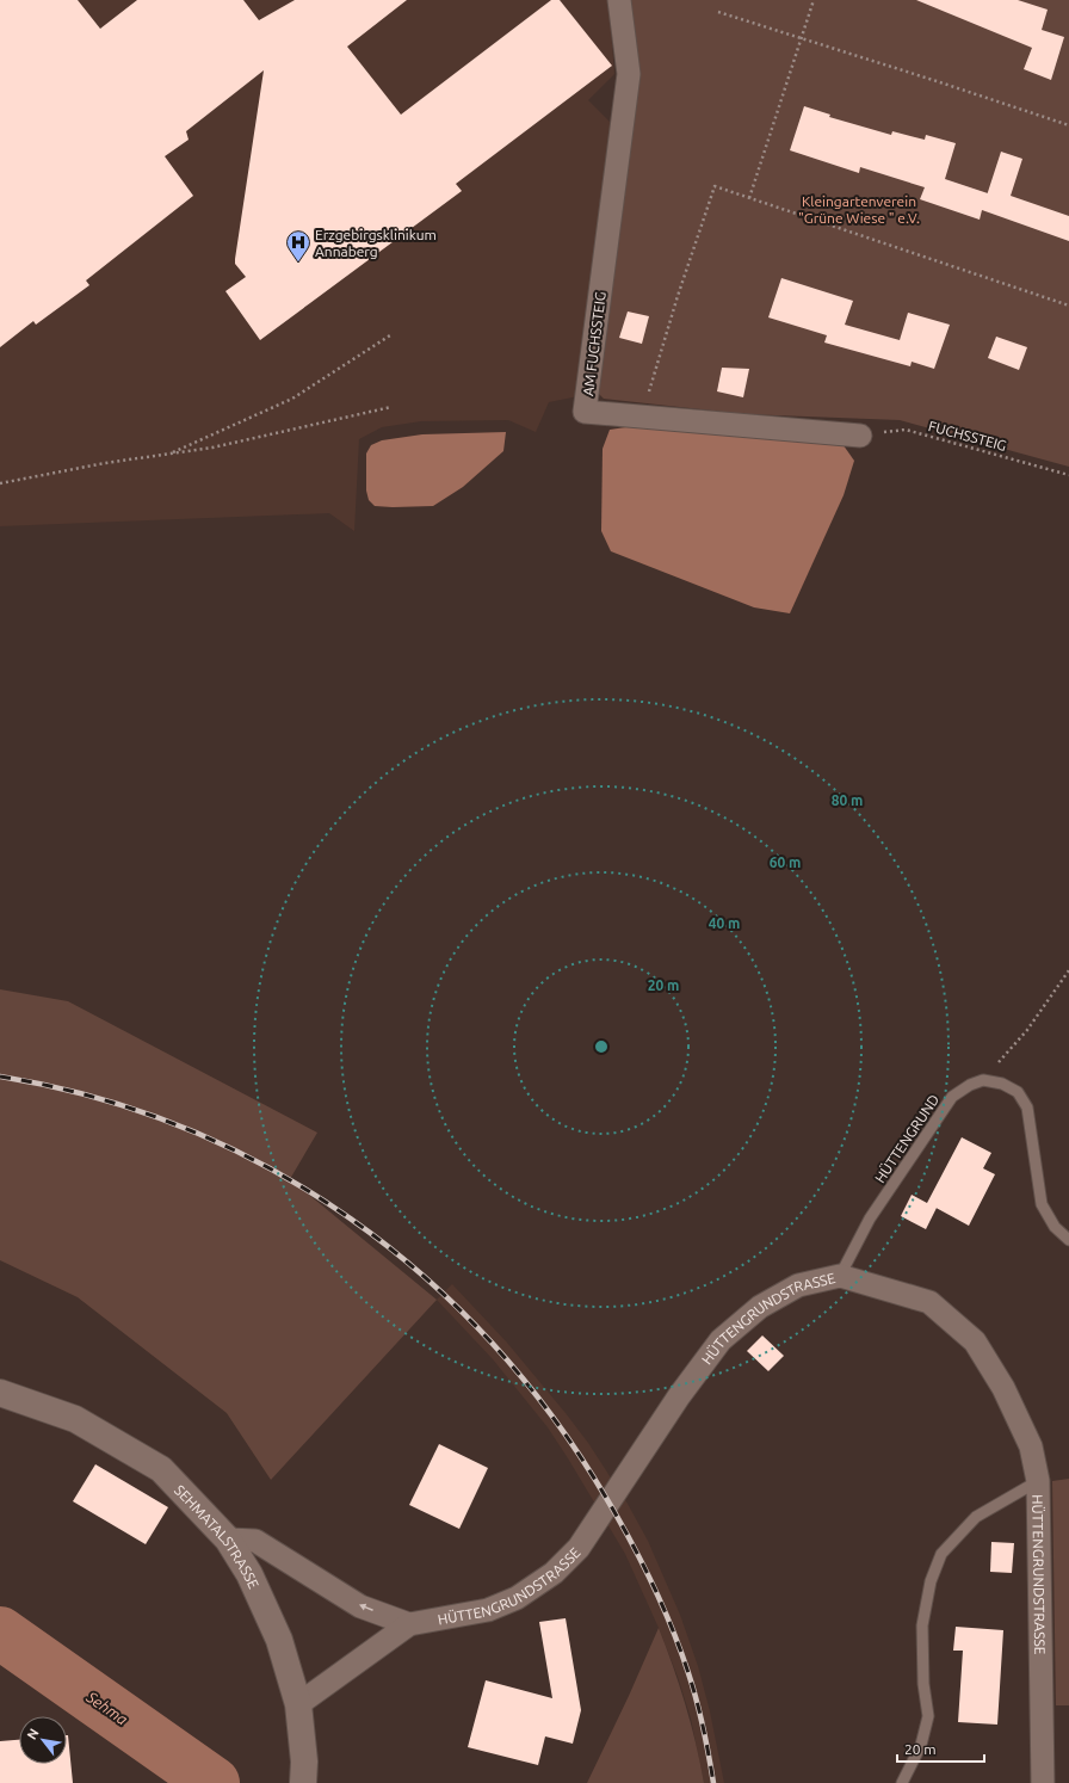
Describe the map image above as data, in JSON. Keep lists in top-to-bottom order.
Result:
{
  "streets": {
    "main road": ["SEHMATALSTRASSE"],
    "street": ["AM FUCHSSTEIG", "HÜTTENGRUNDSTRASSE"],
    "lane": ["HÜTTENGRUND"],
    "path": ["FUCHSSTEIG"]
  },
  "crossings": [
    ["AM FUCHSSTEIG", "FUCHSSTEIG"],
    ["HÜTTENGRUND", "HÜTTENGRUNDSTRASSE"],
    ["HÜTTENGRUNDSTRASSE", "SEHMATALSTRASSE"]
  ],
  "water": ["Sehma"],
  "parks": ["Kleingartenverein \"Grüne Wiese \" e.V."],
  "places": {
    "hospital": ["Erzgebirgsklinikum Annaberg"]
  },
  "scale_bar": "20 m",
  "north": "top left",
  "rings": [
    "80 m",
    "60 m",
    "40 m",
    "20 m"
  ]
}
